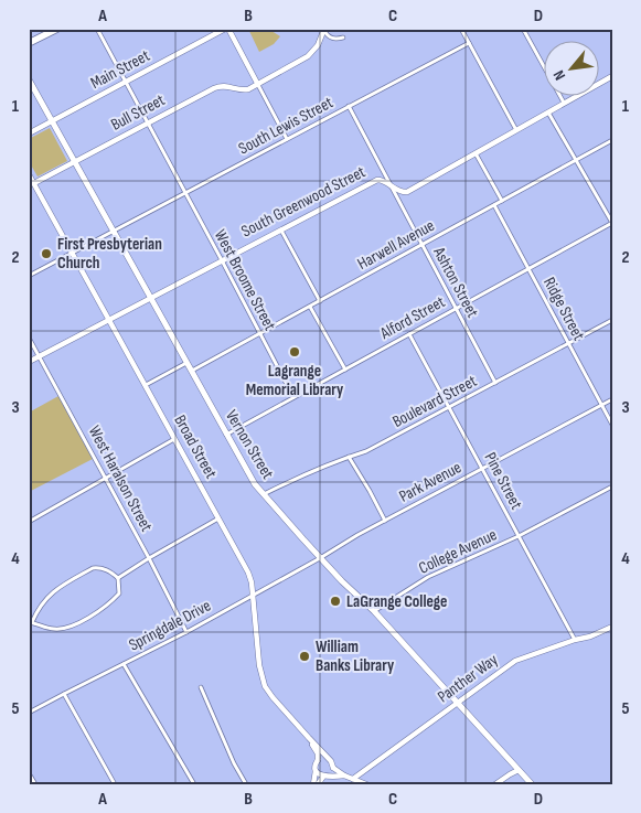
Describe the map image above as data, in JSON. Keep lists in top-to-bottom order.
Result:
{
  "streets": {
    "main road": ["Vernon Street"],
    "street": [
      "Main Street",
      "Bull Street",
      "South Lewis Street",
      "South Greenwood Street",
      "Harwell Avenue",
      "West Broome Street",
      "Ashton Street",
      "Ridge Street",
      "Alford Street",
      "Boulevard Street",
      "Broad Street",
      "West Haralson Street",
      "Pine Street",
      "Park Avenue",
      "College Avenue",
      "Springdale Drive",
      "Panther Way"
    ]
  },
  "crossings": [
    ["Main Street", "West Broome Street"],
    ["Main Street", "Vernon Street"],
    ["Bull Street", "West Broome Street"],
    ["Bull Street", "Vernon Street"],
    ["Bull Street", "Broad Street"],
    ["South Lewis Street", "West Broome Street"],
    ["South Lewis Street", "Ashton Street"],
    ["South Lewis Street", "Vernon Street"],
    ["South Lewis Street", "Broad Street"],
    ["South Greenwood Street", "West Broome Street"],
    ["South Greenwood Street", "Ashton Street"],
    ["South Greenwood Street", "Vernon Street"],
    ["South Greenwood Street", "Broad Street"],
    ["South Greenwood Street", "West Haralson Street"],
    ["Harwell Avenue", "West Broome Street"],
    ["Harwell Avenue", "Ashton Street"],
    ["Harwell Avenue", "Ridge Street"],
    ["Harwell Avenue", "Vernon Street"],
    ["West Broome Street", "Alford Street"],
    ["Ashton Street", "Alford Street"],
    ["Ashton Street", "Boulevard Street"],
    ["Ridge Street", "Alford Street"],
    ["Ridge Street", "Boulevard Street"],
    ["Ridge Street", "Park Avenue"],
    ["Alford Street", "Vernon Street"],
    ["Alford Street", "Pine Street"],
    ["Boulevard Street", "Vernon Street"],
    ["Boulevard Street", "Pine Street"],
    ["Vernon Street", "Park Avenue"],
    ["Vernon Street", "College Avenue"],
    ["Vernon Street", "Springdale Drive"],
    ["Vernon Street", "Panther Way"],
    ["Broad Street", "Springdale Drive"],
    ["West Haralson Street", "Springdale Drive"],
    ["Pine Street", "Park Avenue"],
    ["Pine Street", "College Avenue"],
    ["Pine Street", "Panther Way"],
    ["Park Avenue", "Springdale Drive"]
  ],
  "places": [
    "First Presbyterian Church",
    "Lagrange Memorial Library",
    "LaGrange College",
    "William Banks Library"
  ],
  "north": "bottom left",
  "grid": {
    "columns": [
      "A",
      "B",
      "C",
      "D"
    ],
    "rows": [
      "1",
      "2",
      "3",
      "4",
      "5"
    ]
  }
}
